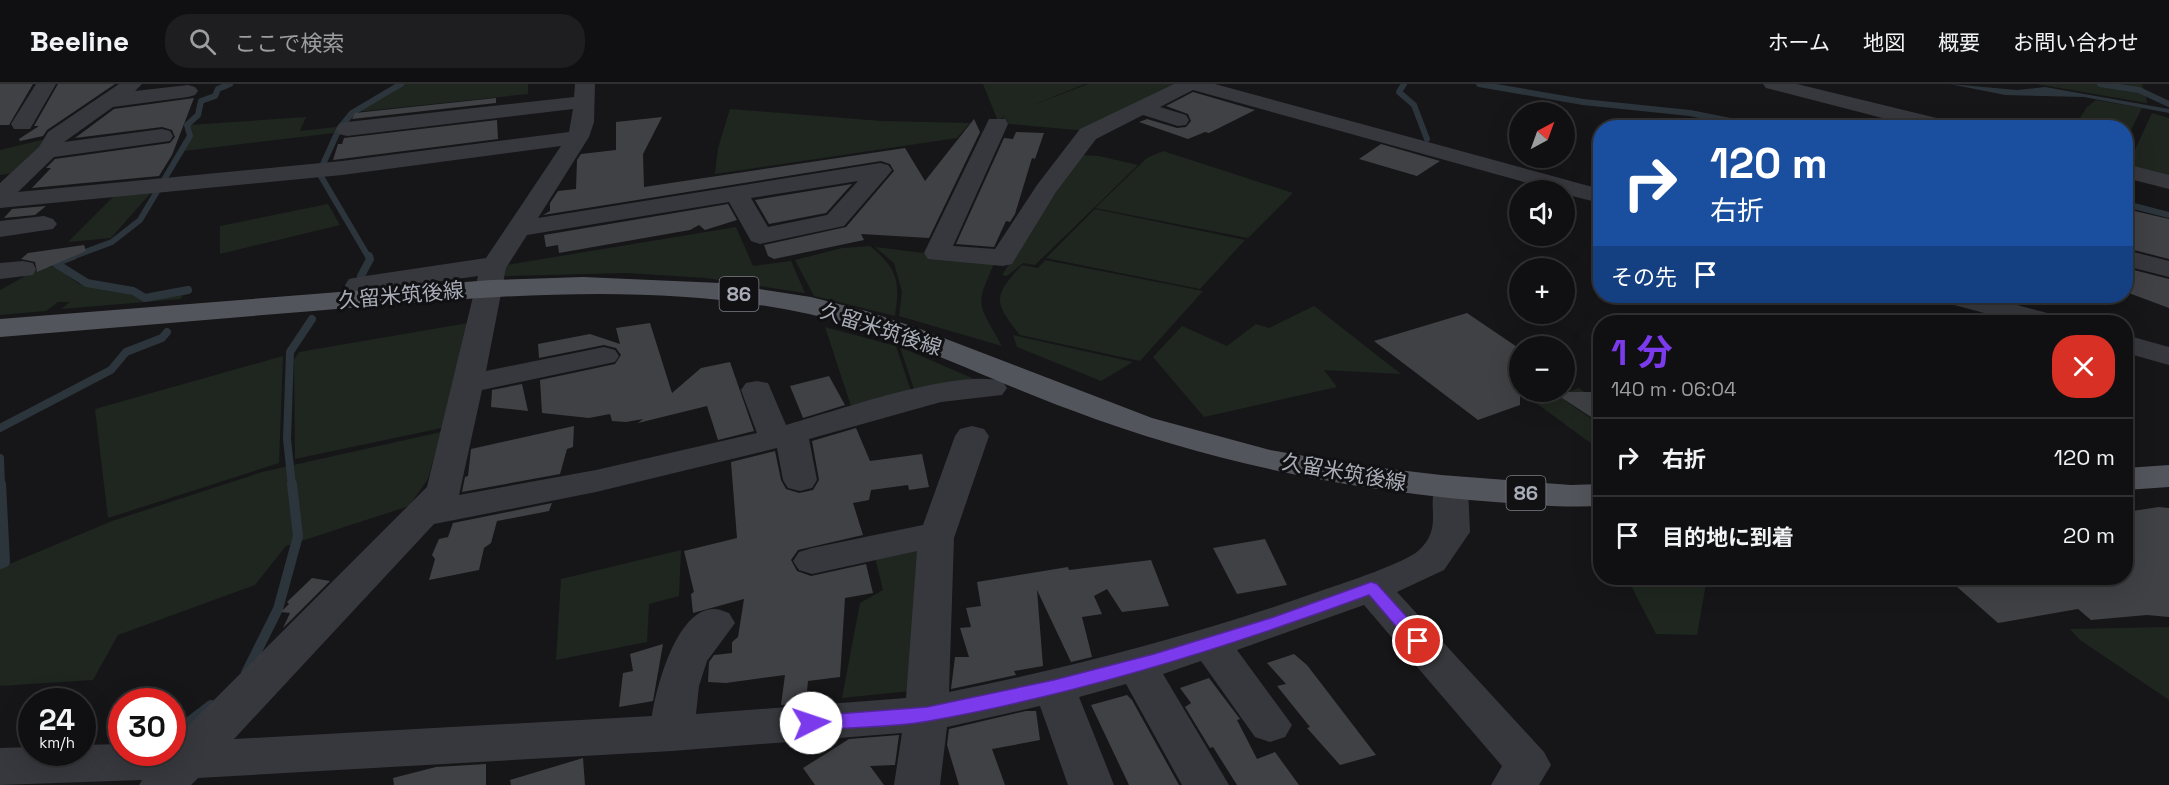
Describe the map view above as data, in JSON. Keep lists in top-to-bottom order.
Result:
{
  "streets": {
    "main road": ["86", "久留米筑後線"]
  },
  "north": "top right",
  "page": {
    "header": "Beeline",
    "search": "ここで検索",
    "nav": [
      "ホーム",
      "地図",
      "概要",
      "お問い合わせ"
    ],
    "map_buttons": ["+", "−"],
    "turn": ["120 m", "右折"],
    "then": "その先",
    "heading": ["1 分", "140 m · 06:04"],
    "list": [
      {
        "name": "右折",
        "value": "120 m"
      },
      {
        "name": "目的地に到着",
        "value": "20 m"
      }
    ],
    "speed": "24 km/h",
    "limit": "30"
  }
}
